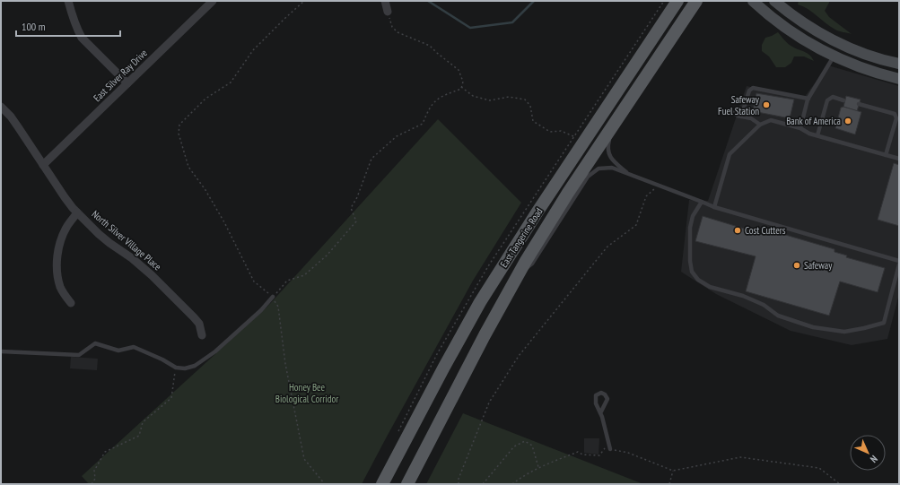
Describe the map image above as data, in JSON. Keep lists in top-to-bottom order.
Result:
{
  "streets": {
    "main road": ["East Tangerine Road"],
    "street": ["East Silver Ray Drive", "North Silver Village Place"]
  },
  "crossings": [
    ["East Silver Ray Drive", "North Silver Village Place"]
  ],
  "parks": ["Honey Bee Biological Corridor"],
  "places": [
    "Safeway Fuel Station",
    "Bank of America",
    "Cost Cutters",
    "Safeway"
  ],
  "scale_bar": "100 m",
  "north": "bottom right"
}
